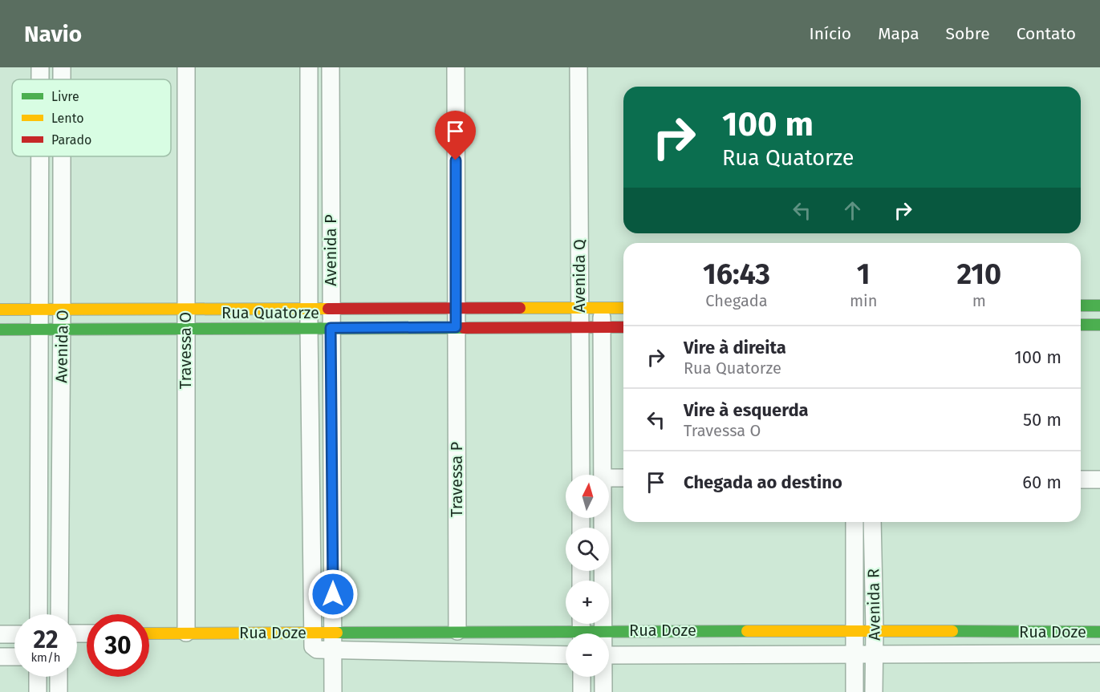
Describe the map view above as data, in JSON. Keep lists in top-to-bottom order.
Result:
{
  "streets": {
    "street": [
      "Avenida P",
      "Avenida Q",
      "Rua Quatorze",
      "Avenida O",
      "Travessa O",
      "Travessa P",
      "Avenida R",
      "Rua Doze"
    ]
  },
  "crossings": [
    ["Avenida P", "Rua Quatorze"],
    ["Avenida P", "Rua Doze"],
    ["Avenida Q", "Rua Quatorze"],
    ["Avenida Q", "Rua Doze"],
    ["Rua Quatorze", "Avenida O"],
    ["Rua Quatorze", "Travessa O"],
    ["Rua Quatorze", "Travessa P"],
    ["Travessa O", "Rua Doze"],
    ["Travessa P", "Rua Doze"],
    ["Avenida R", "Rua Doze"]
  ],
  "legend": ["Livre", "Lento", "Parado"],
  "north": "top",
  "page": {
    "header": "Navio",
    "nav": [
      "Início",
      "Mapa",
      "Sobre",
      "Contato"
    ],
    "turn": ["100 m", "Rua Quatorze"],
    "eta": [
      "16:43",
      "Chegada",
      "1",
      "min",
      "210",
      "m"
    ],
    "list": [
      {
        "name": "Vire à direita",
        "note": "Rua Quatorze",
        "value": "100 m"
      },
      {
        "name": "Vire à esquerda",
        "note": "Travessa O",
        "value": "50 m"
      },
      {
        "name": "Chegada ao destino",
        "value": "60 m"
      }
    ],
    "map_buttons": ["+", "−"],
    "speed": "22 km/h",
    "limit": "30"
  }
}
